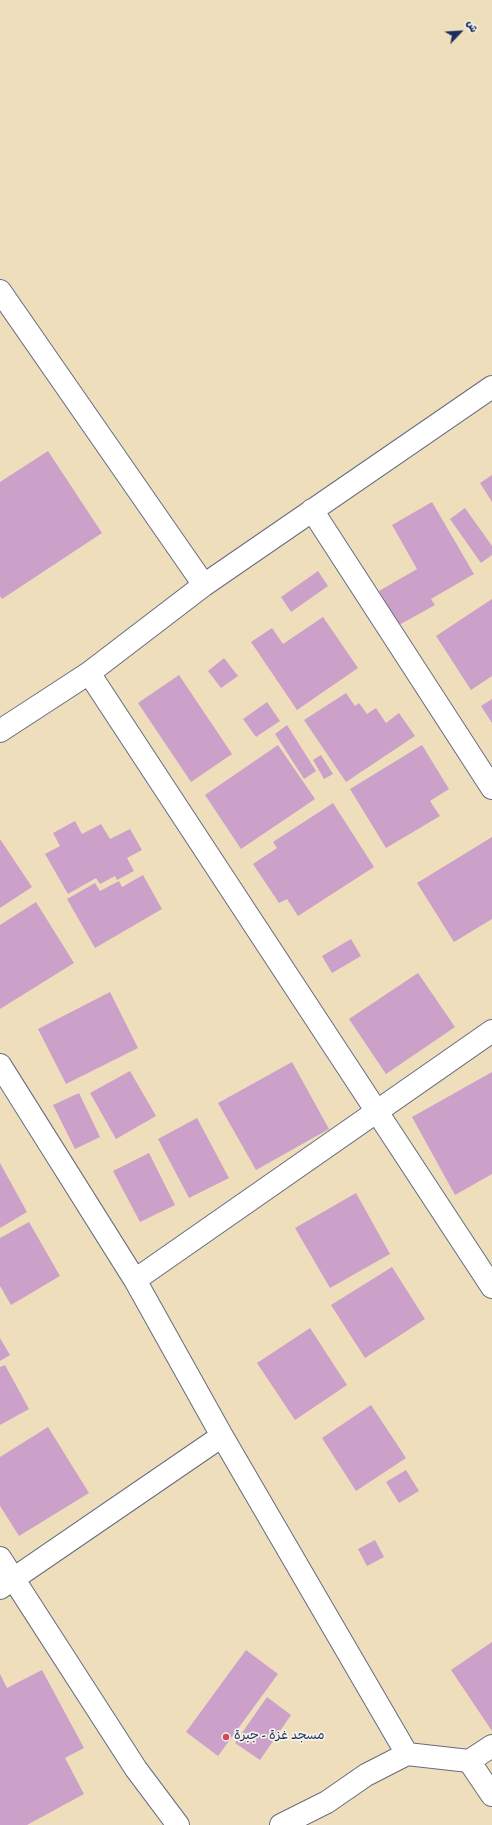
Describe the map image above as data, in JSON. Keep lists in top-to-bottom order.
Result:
{
  "places": ["مسجد غزة - جبرة"],
  "north": "top right"
}
